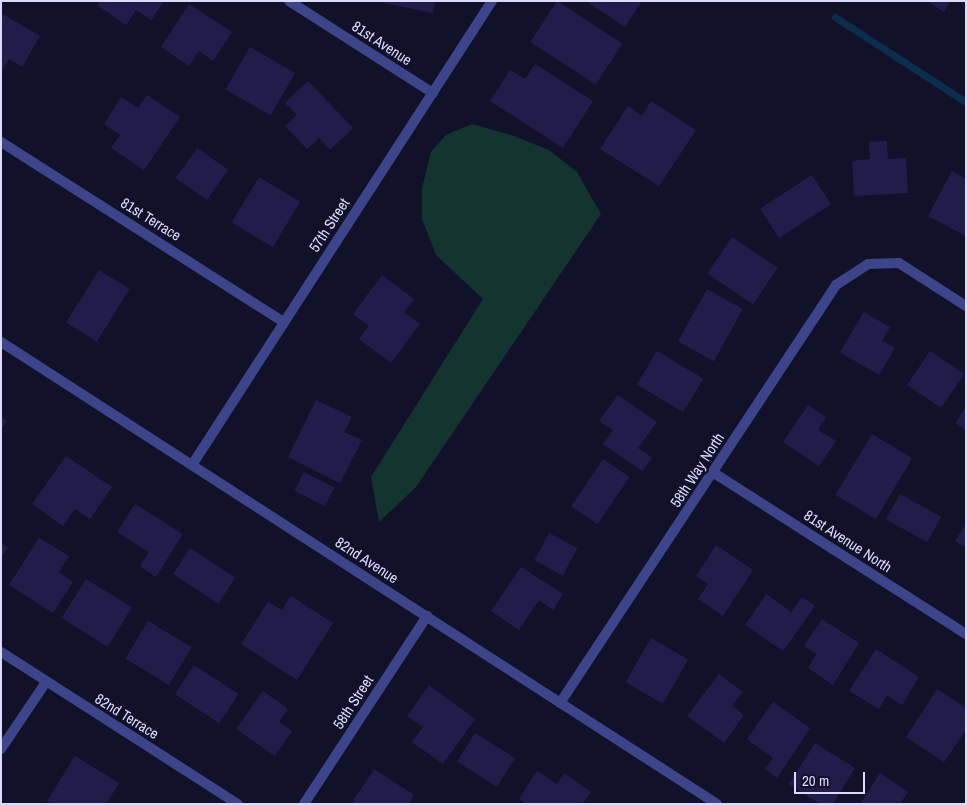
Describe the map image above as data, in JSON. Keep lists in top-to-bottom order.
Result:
{
  "streets": {
    "street": [
      "81st Avenue",
      "81st Terrace",
      "57th Street",
      "58th Way North",
      "81st Avenue North",
      "82nd Avenue",
      "58th Street",
      "82nd Terrace"
    ]
  },
  "crossings": [
    ["81st Avenue", "57th Street"],
    ["81st Terrace", "57th Street"],
    ["57th Street", "82nd Avenue"],
    ["58th Way North", "81st Avenue North"],
    ["58th Way North", "82nd Avenue"],
    ["82nd Avenue", "58th Street"]
  ],
  "scale_bar": "20 m"
}
